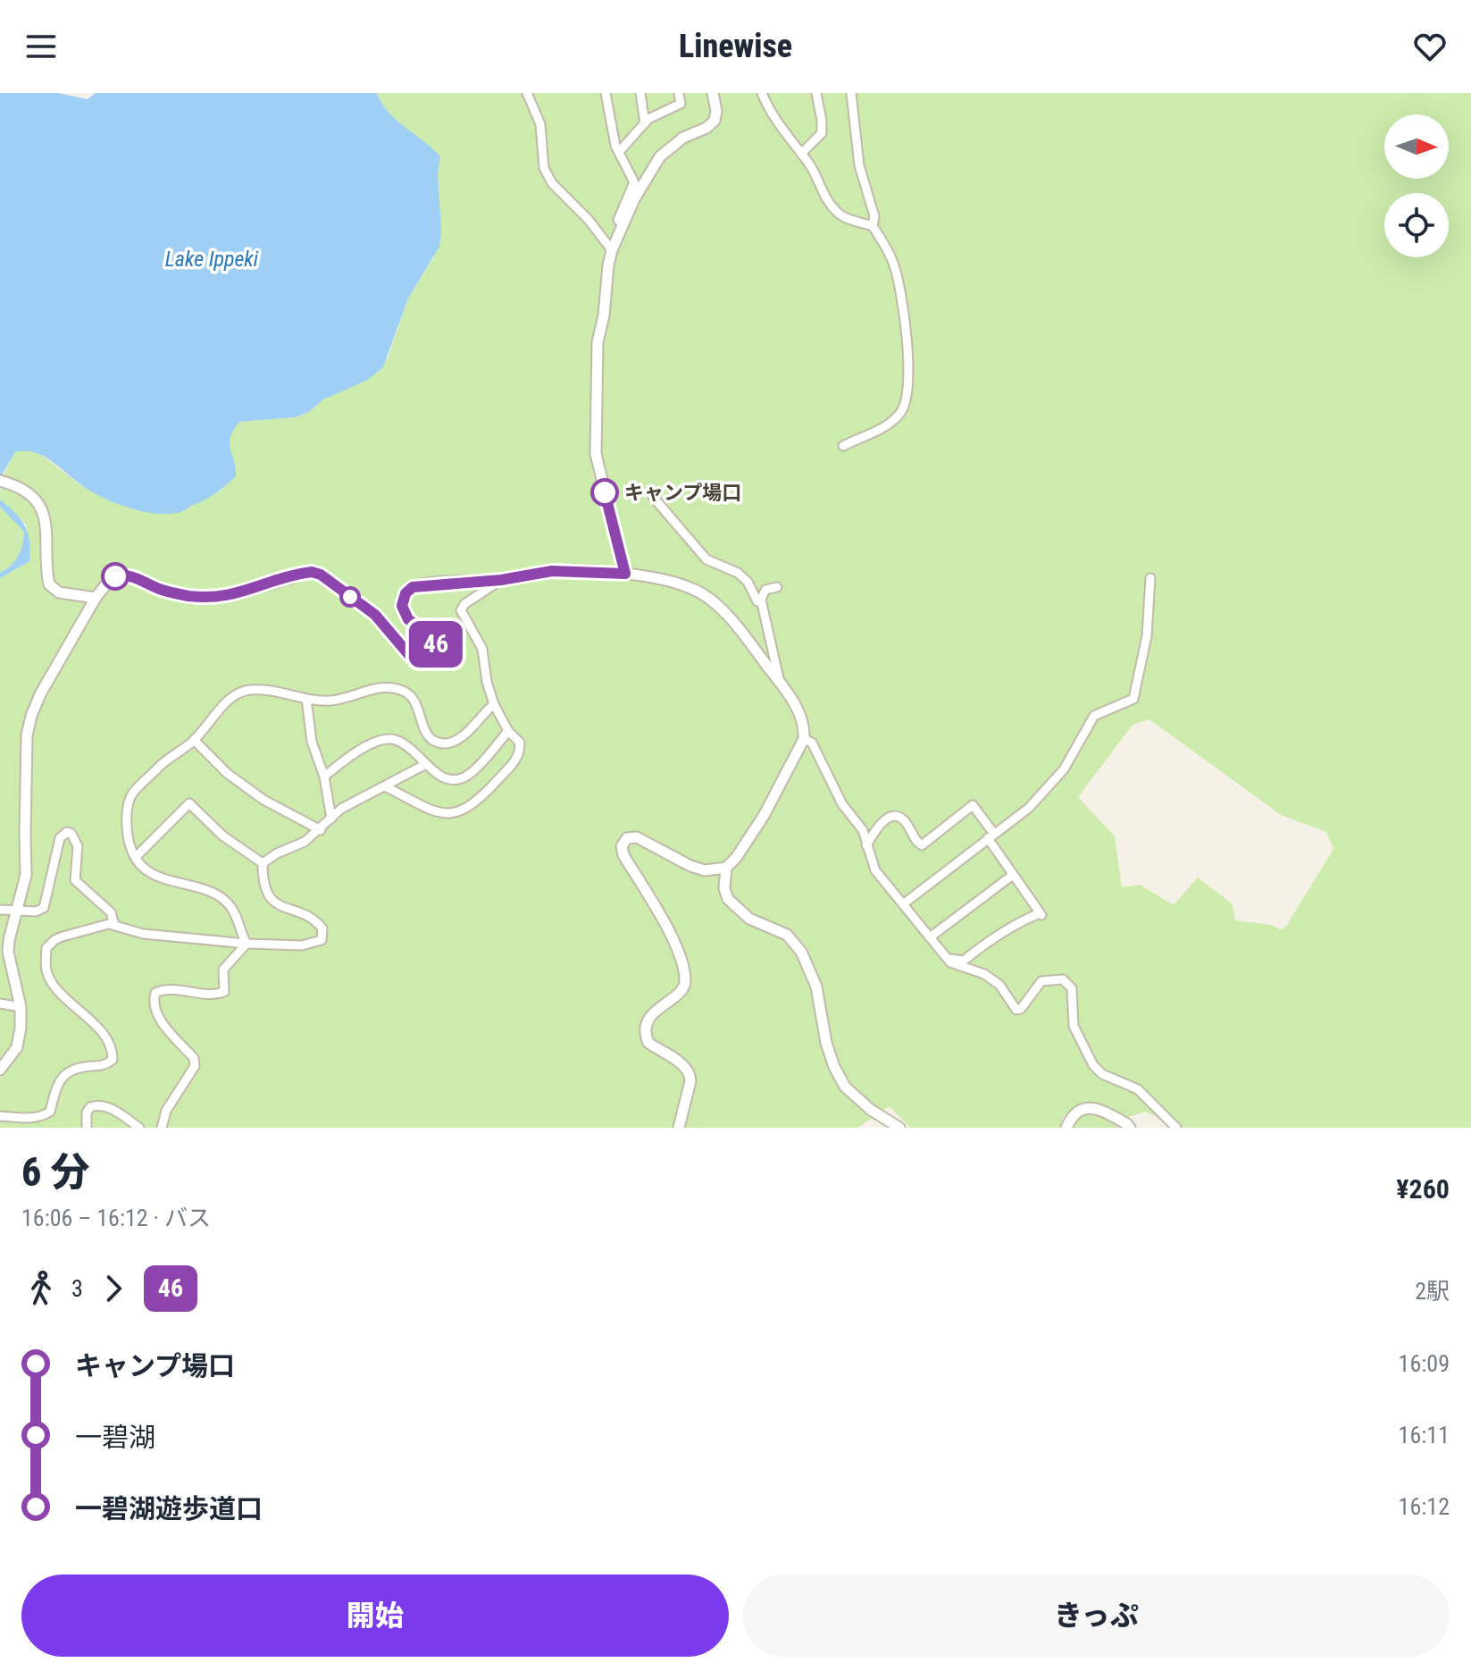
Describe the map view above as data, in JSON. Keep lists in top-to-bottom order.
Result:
{
  "water": ["Lake Ippeki"],
  "places": ["キャンプ場口"],
  "lines": ["bus line 46"],
  "north": "right",
  "page": {
    "header": "Linewise",
    "on_map": "46",
    "heading": ["6 分", "16:06 – 16:12 · バス", "¥260"],
    "legs": ["3", "46", "2駅"],
    "list": [
      {
        "name": "キャンプ場口",
        "value": "16:09"
      },
      {
        "name": "一碧湖",
        "value": "16:11"
      },
      {
        "name": "一碧湖遊歩道口",
        "value": "16:12"
      }
    ],
    "buttons": ["開始", "きっぷ"]
  }
}
